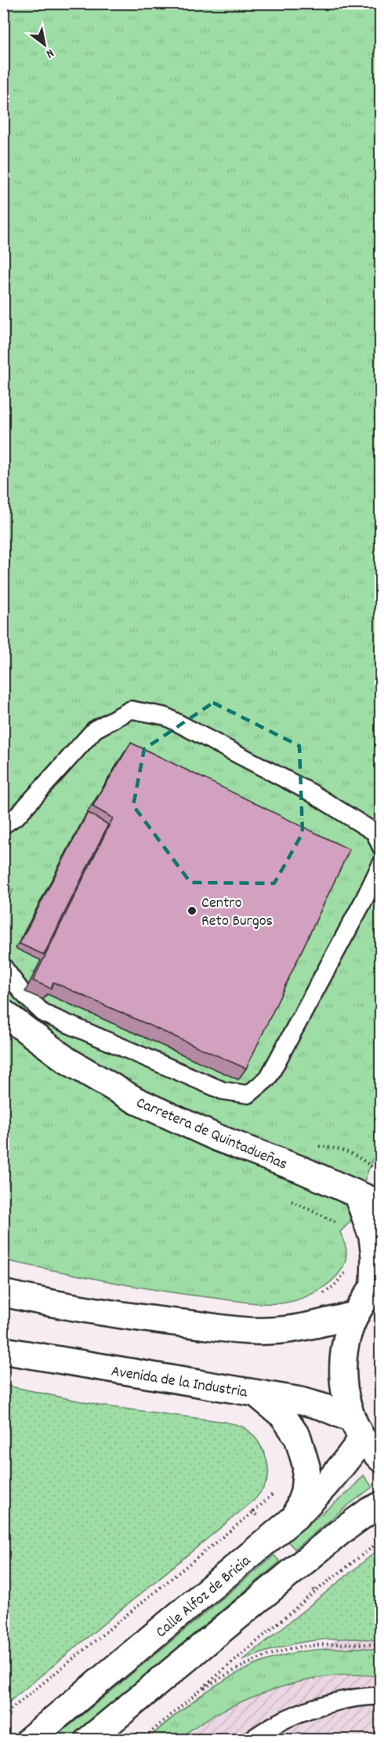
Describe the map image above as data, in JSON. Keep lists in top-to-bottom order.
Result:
{
  "streets": {
    "street": ["Carretera de Quintadueñas", "Avenida de la Industria", "Calle Alfoz de Bricia"]
  },
  "crossings": [
    ["Avenida de la Industria", "Calle Alfoz de Bricia"]
  ],
  "places": ["Centro Reto Burgos"],
  "north": "bottom right"
}
